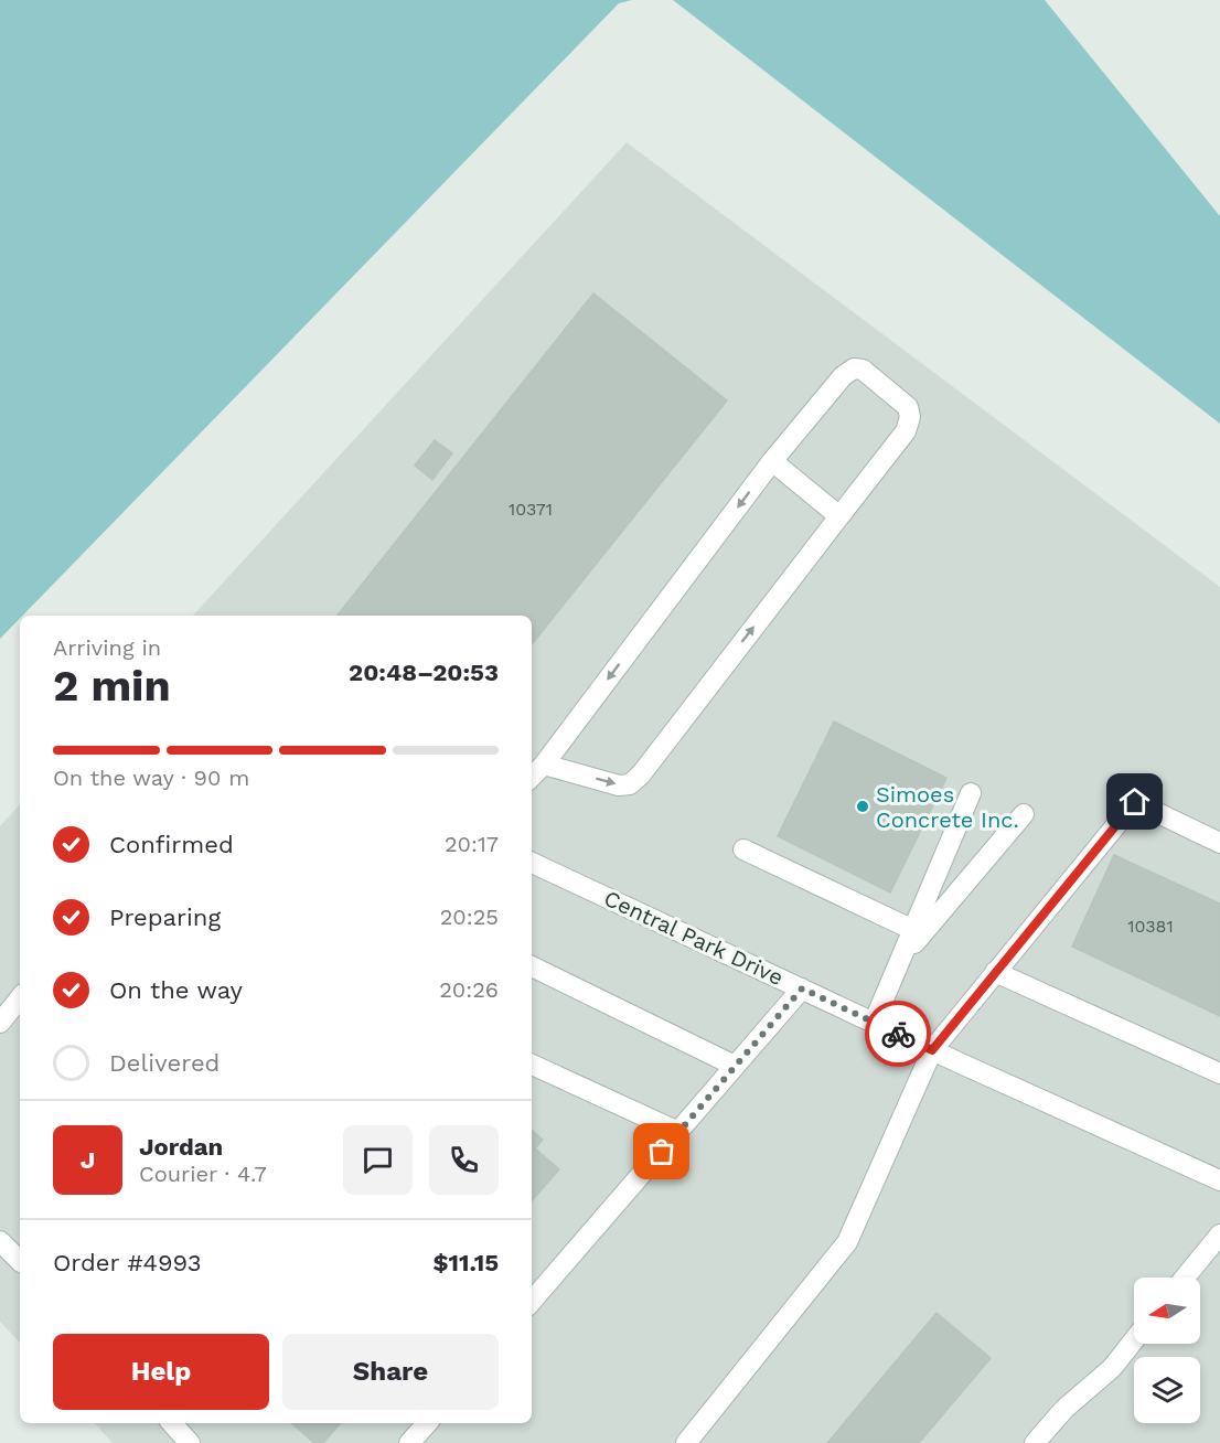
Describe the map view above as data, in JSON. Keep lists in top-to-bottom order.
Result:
{
  "streets": {
    "street": ["Central Park Drive"]
  },
  "places": ["Simoes Concrete Inc."],
  "house_numbers": ["10371", "10381"],
  "north": "left",
  "page": {
    "heading": ["2 min", "Arriving in", "20:48–20:53"],
    "panel": [
      "Jordan",
      "Courier · 4.7",
      "Order #4993",
      "$11.15"
    ],
    "bar": "On the way · 90 m",
    "list": [
      ["Confirmed", "20:17"],
      ["Preparing", "20:25"],
      ["On the way", "20:26"],
      "Delivered"
    ],
    "round": "J",
    "buttons": ["Help", "Share"]
  }
}
